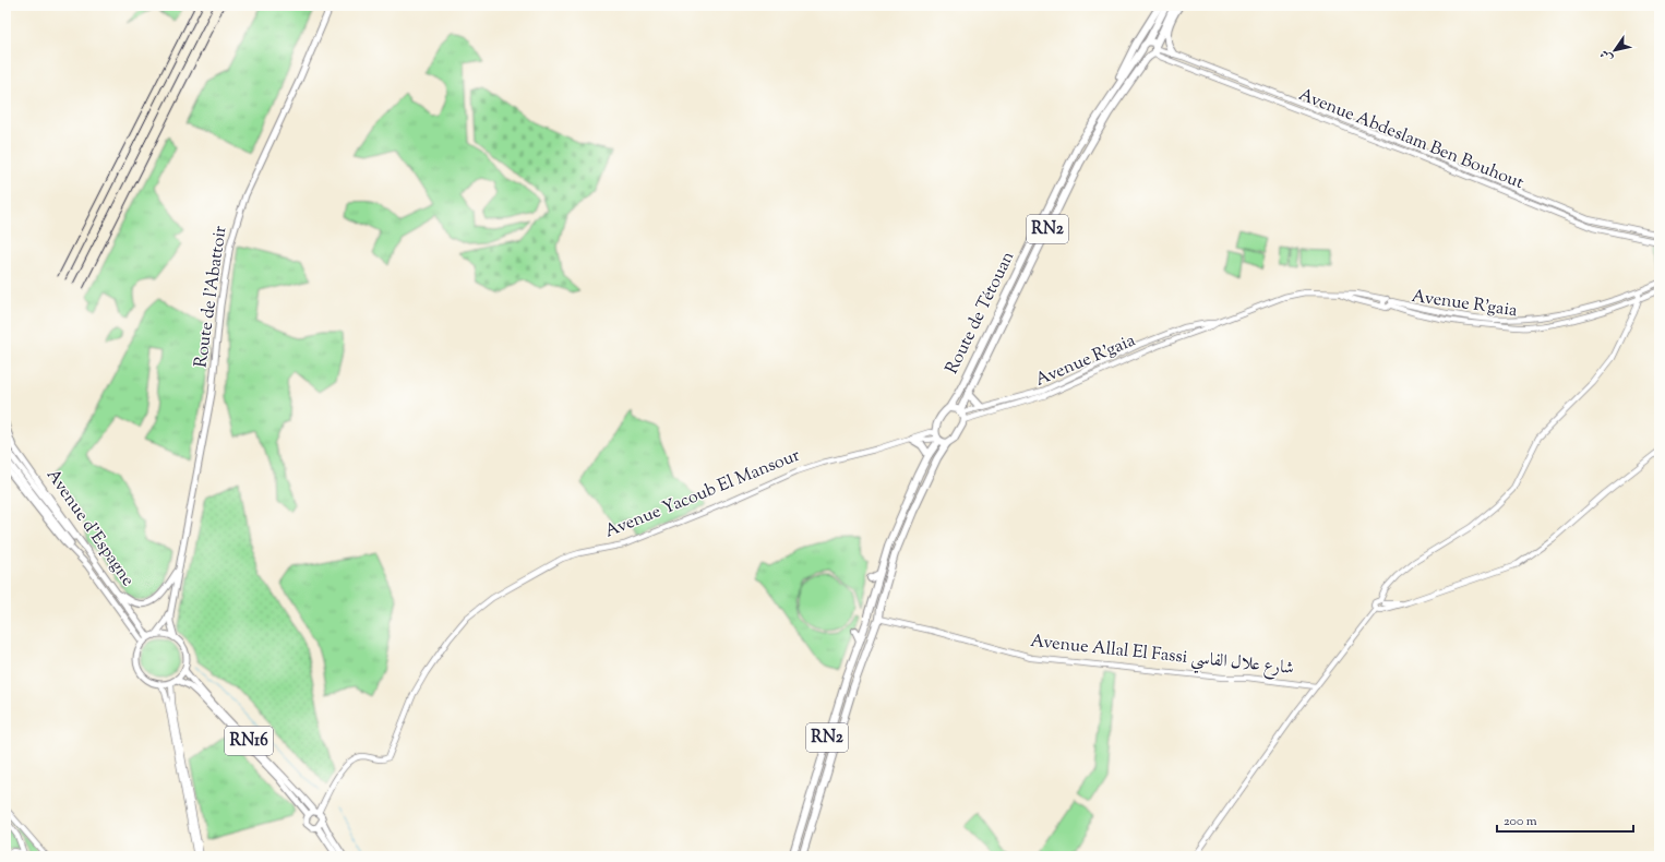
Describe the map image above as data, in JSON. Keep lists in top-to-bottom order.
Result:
{
  "streets": {
    "highway": ["RN2", "Route de Tétouan"],
    "main road": ["Route de l’Abattoir", "Avenue d'Espagne", "RN16"],
    "street": [
      "Avenue Abdeslam Ben Bouhout",
      "Avenue R'gaia",
      "Avenue Yacoub El Mansour",
      "Avenue Allal El Fassi شارع علال الفاسي"
    ]
  },
  "crossings": [
    ["Avenue Abdeslam Ben Bouhout", "Route de Tétouan"],
    ["RN2", "Avenue R'gaia"],
    ["RN2", "Route de Tétouan"],
    ["RN2", "Avenue Yacoub El Mansour"],
    ["RN2", "Avenue Allal El Fassi شارع علال الفاسي"],
    ["Route de l’Abattoir", "Avenue d'Espagne"],
    ["Route de l’Abattoir", "RN16"],
    ["Avenue R'gaia", "Route de Tétouan"],
    ["Avenue R'gaia", "Avenue Yacoub El Mansour"],
    ["Route de Tétouan", "Avenue Yacoub El Mansour"],
    ["Avenue Yacoub El Mansour", "RN16"],
    ["Avenue d'Espagne", "RN16"]
  ],
  "scale_bar": "200 m",
  "north": "bottom left"
}
